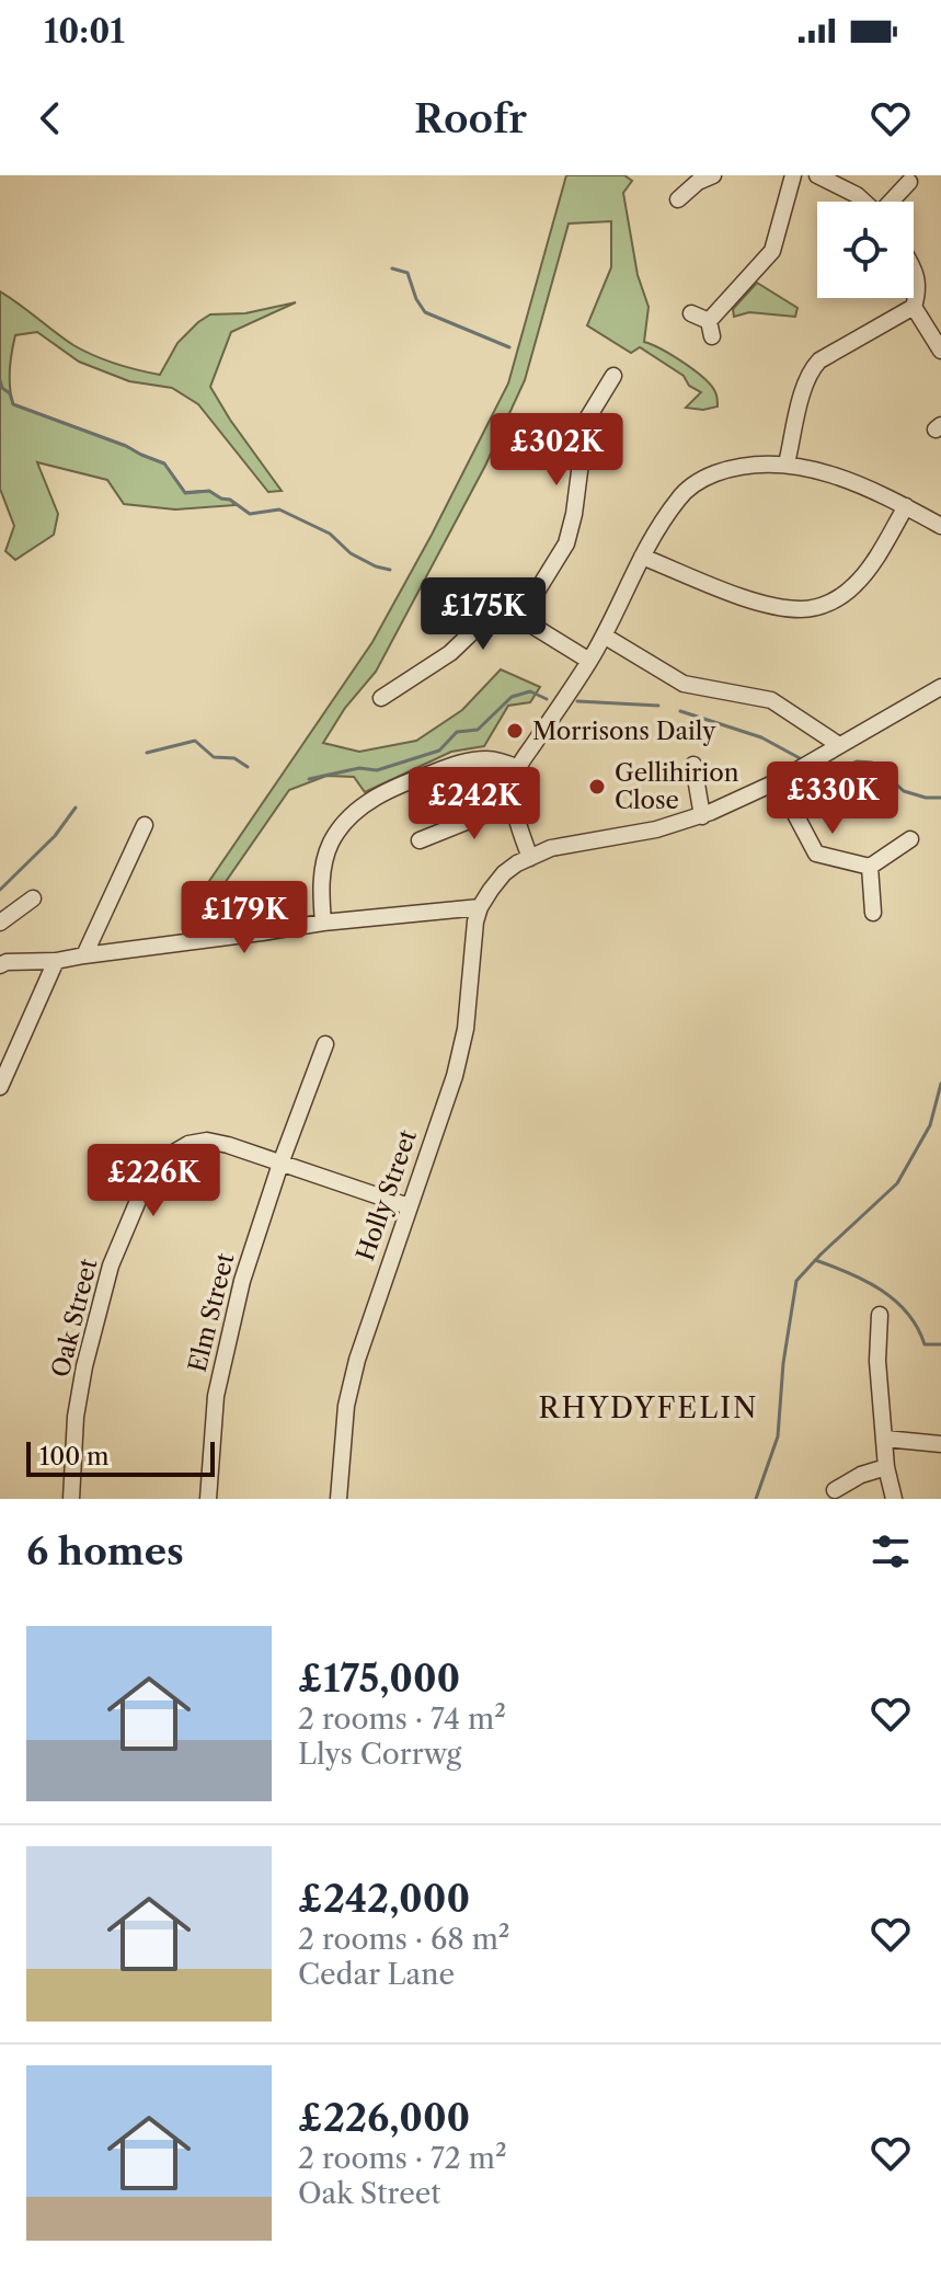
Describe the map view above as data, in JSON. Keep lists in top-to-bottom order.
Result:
{
  "streets": {
    "street": ["Holly Street", "Elm Street", "Oak Street"]
  },
  "crossings": [
    ["Holly Street", "Oak Street"],
    ["Elm Street", "Oak Street"]
  ],
  "districts": ["RHYDYFELIN"],
  "places": ["Morrisons Daily", "Gellihirion Close"],
  "scale_bar": "100 m",
  "page": {
    "status": "10:01",
    "header": "Roofr",
    "price": [
      "£302K",
      "£175K",
      "£330K",
      "£242K",
      "£179K",
      "£226K"
    ],
    "scale": "100 m",
    "heading": "6 homes",
    "list": [
      {
        "name": "£175,000",
        "note": "2 rooms · 74 m² · Llys Corrwg"
      },
      {
        "name": "£242,000",
        "note": "2 rooms · 68 m² · Cedar Lane"
      },
      {
        "name": "£226,000",
        "note": "2 rooms · 72 m² · Oak Street"
      }
    ]
  }
}
